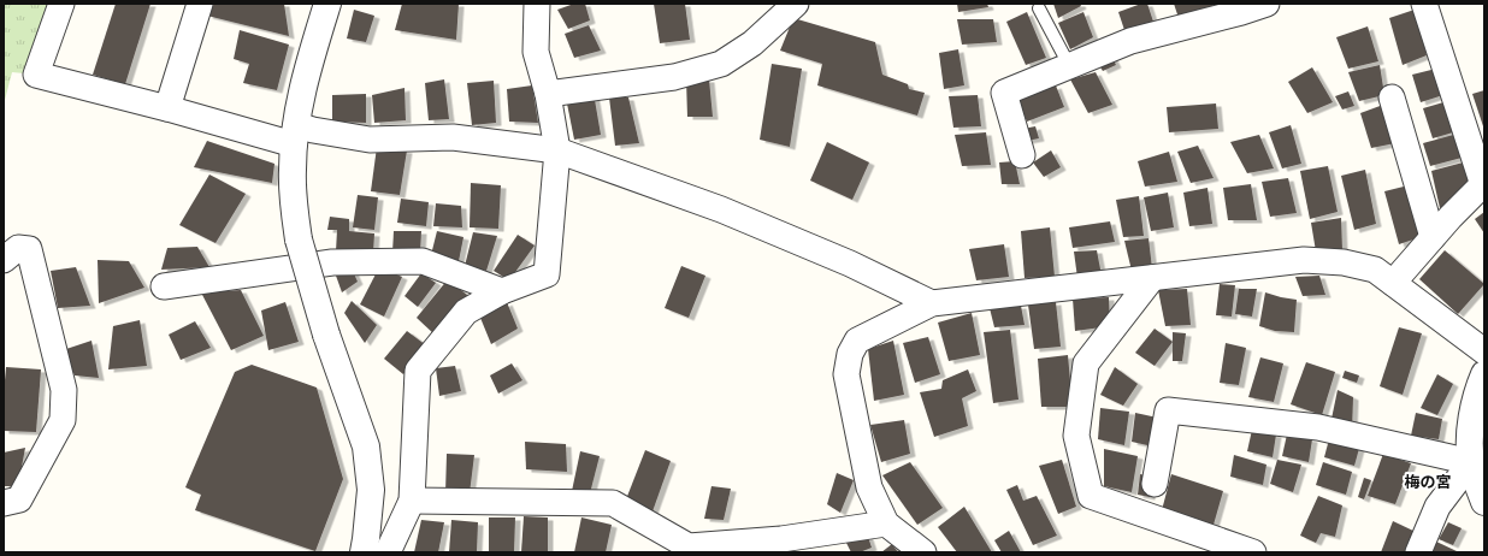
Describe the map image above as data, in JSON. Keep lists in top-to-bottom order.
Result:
{
  "districts": ["梅の宮"]
}
